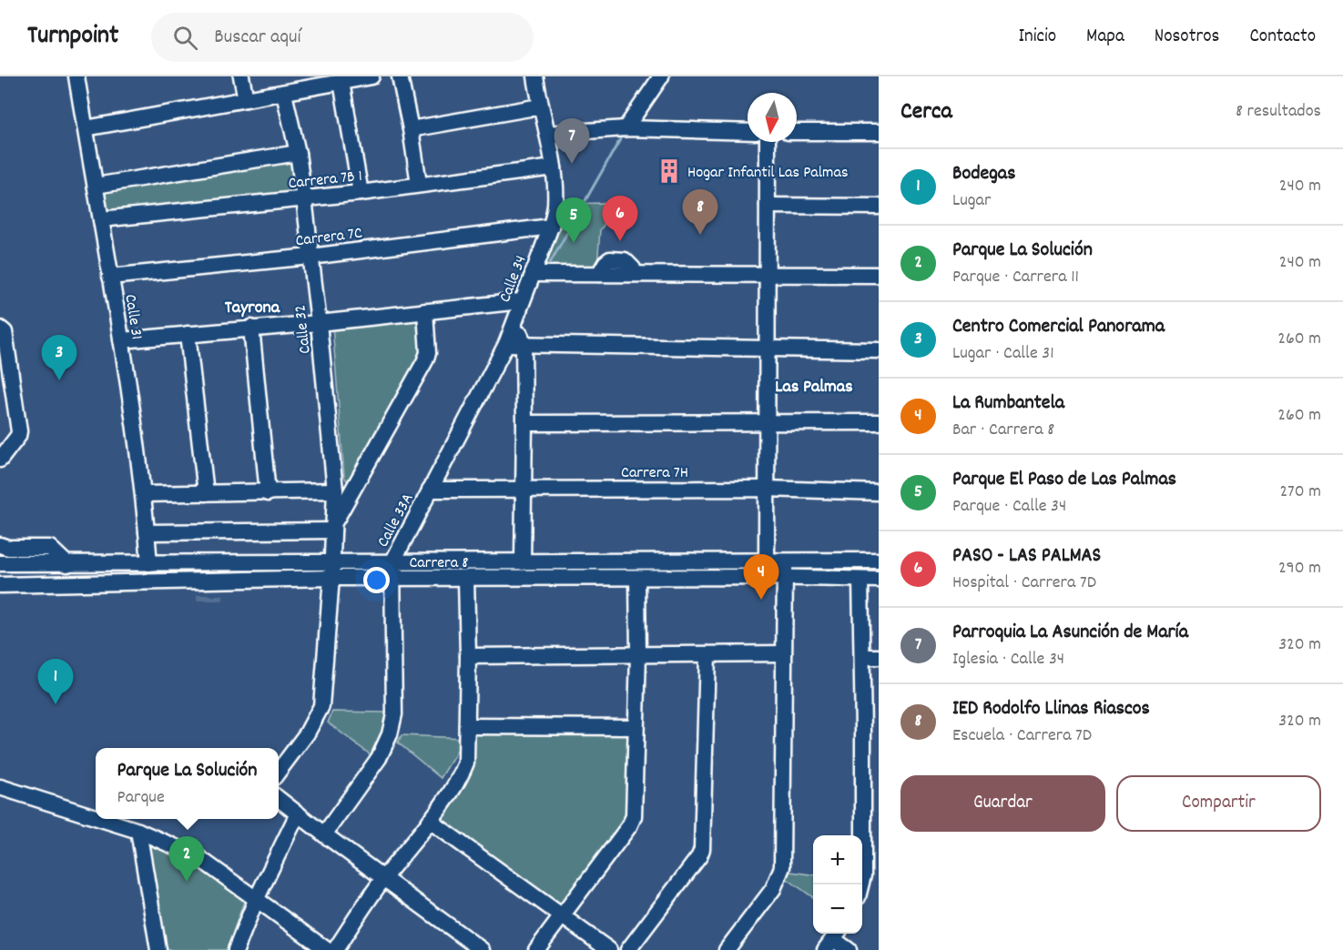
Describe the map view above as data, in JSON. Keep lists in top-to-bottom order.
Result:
{
  "streets": {
    "street": [
      "Carrera 7B 1",
      "Carrera 7C",
      "Calle 34",
      "Calle 31",
      "Calle 32",
      "Carrera 7H",
      "Calle 33A",
      "Carrera 8"
    ]
  },
  "crossings": [
    ["Carrera 7B 1", "Calle 34"],
    ["Carrera 7B 1", "Calle 31"],
    ["Carrera 7B 1", "Calle 32"],
    ["Carrera 7C", "Calle 34"],
    ["Carrera 7C", "Calle 31"],
    ["Carrera 7C", "Calle 32"],
    ["Calle 34", "Carrera 7H"],
    ["Calle 34", "Calle 33A"],
    ["Calle 34", "Carrera 8"],
    ["Calle 31", "Carrera 8"],
    ["Calle 32", "Carrera 8"],
    ["Carrera 7H", "Calle 33A"],
    ["Calle 33A", "Carrera 8"]
  ],
  "districts": ["Tayrona", "Las Palmas"],
  "places": {
    "building": ["Hogar Infantil Las Palmas"]
  },
  "north": "bottom",
  "page": {
    "header": "Turnpoint",
    "search": "Buscar aquí",
    "nav": [
      "Inicio",
      "Mapa",
      "Nosotros",
      "Contacto"
    ],
    "heading": ["Cerca", "8 resultados"],
    "pins": [
      "7",
      "8",
      "6",
      "5",
      "3",
      "4",
      "1",
      "2"
    ],
    "list": [
      {
        "mark": "1",
        "name": "Bodegas",
        "note": "Lugar",
        "value": "240 m"
      },
      {
        "mark": "2",
        "name": "Parque La Solución",
        "note": "Parque · Carrera 11",
        "value": "240 m"
      },
      {
        "mark": "3",
        "name": "Centro Comercial Panorama",
        "note": "Lugar · Calle 31",
        "value": "260 m"
      },
      {
        "mark": "4",
        "name": "La Rumbantela",
        "note": "Bar · Carrera 8",
        "value": "260 m"
      },
      {
        "mark": "5",
        "name": "Parque El Paso de Las Palmas",
        "note": "Parque · Calle 34",
        "value": "270 m"
      },
      {
        "mark": "6",
        "name": "PASO - LAS PALMAS",
        "note": "Hospital · Carrera 7D",
        "value": "290 m"
      },
      {
        "mark": "7",
        "name": "Parroquia La Asunción de María",
        "note": "Iglesia · Calle 34",
        "value": "320 m"
      },
      {
        "mark": "8",
        "name": "IED Rodolfo Llinas Riascos",
        "note": "Escuela · Carrera 7D",
        "value": "320 m"
      }
    ],
    "popup": ["Parque La Solución", "Parque"],
    "buttons": ["Guardar", "Compartir"],
    "map_buttons": ["+", "−"]
  }
}
